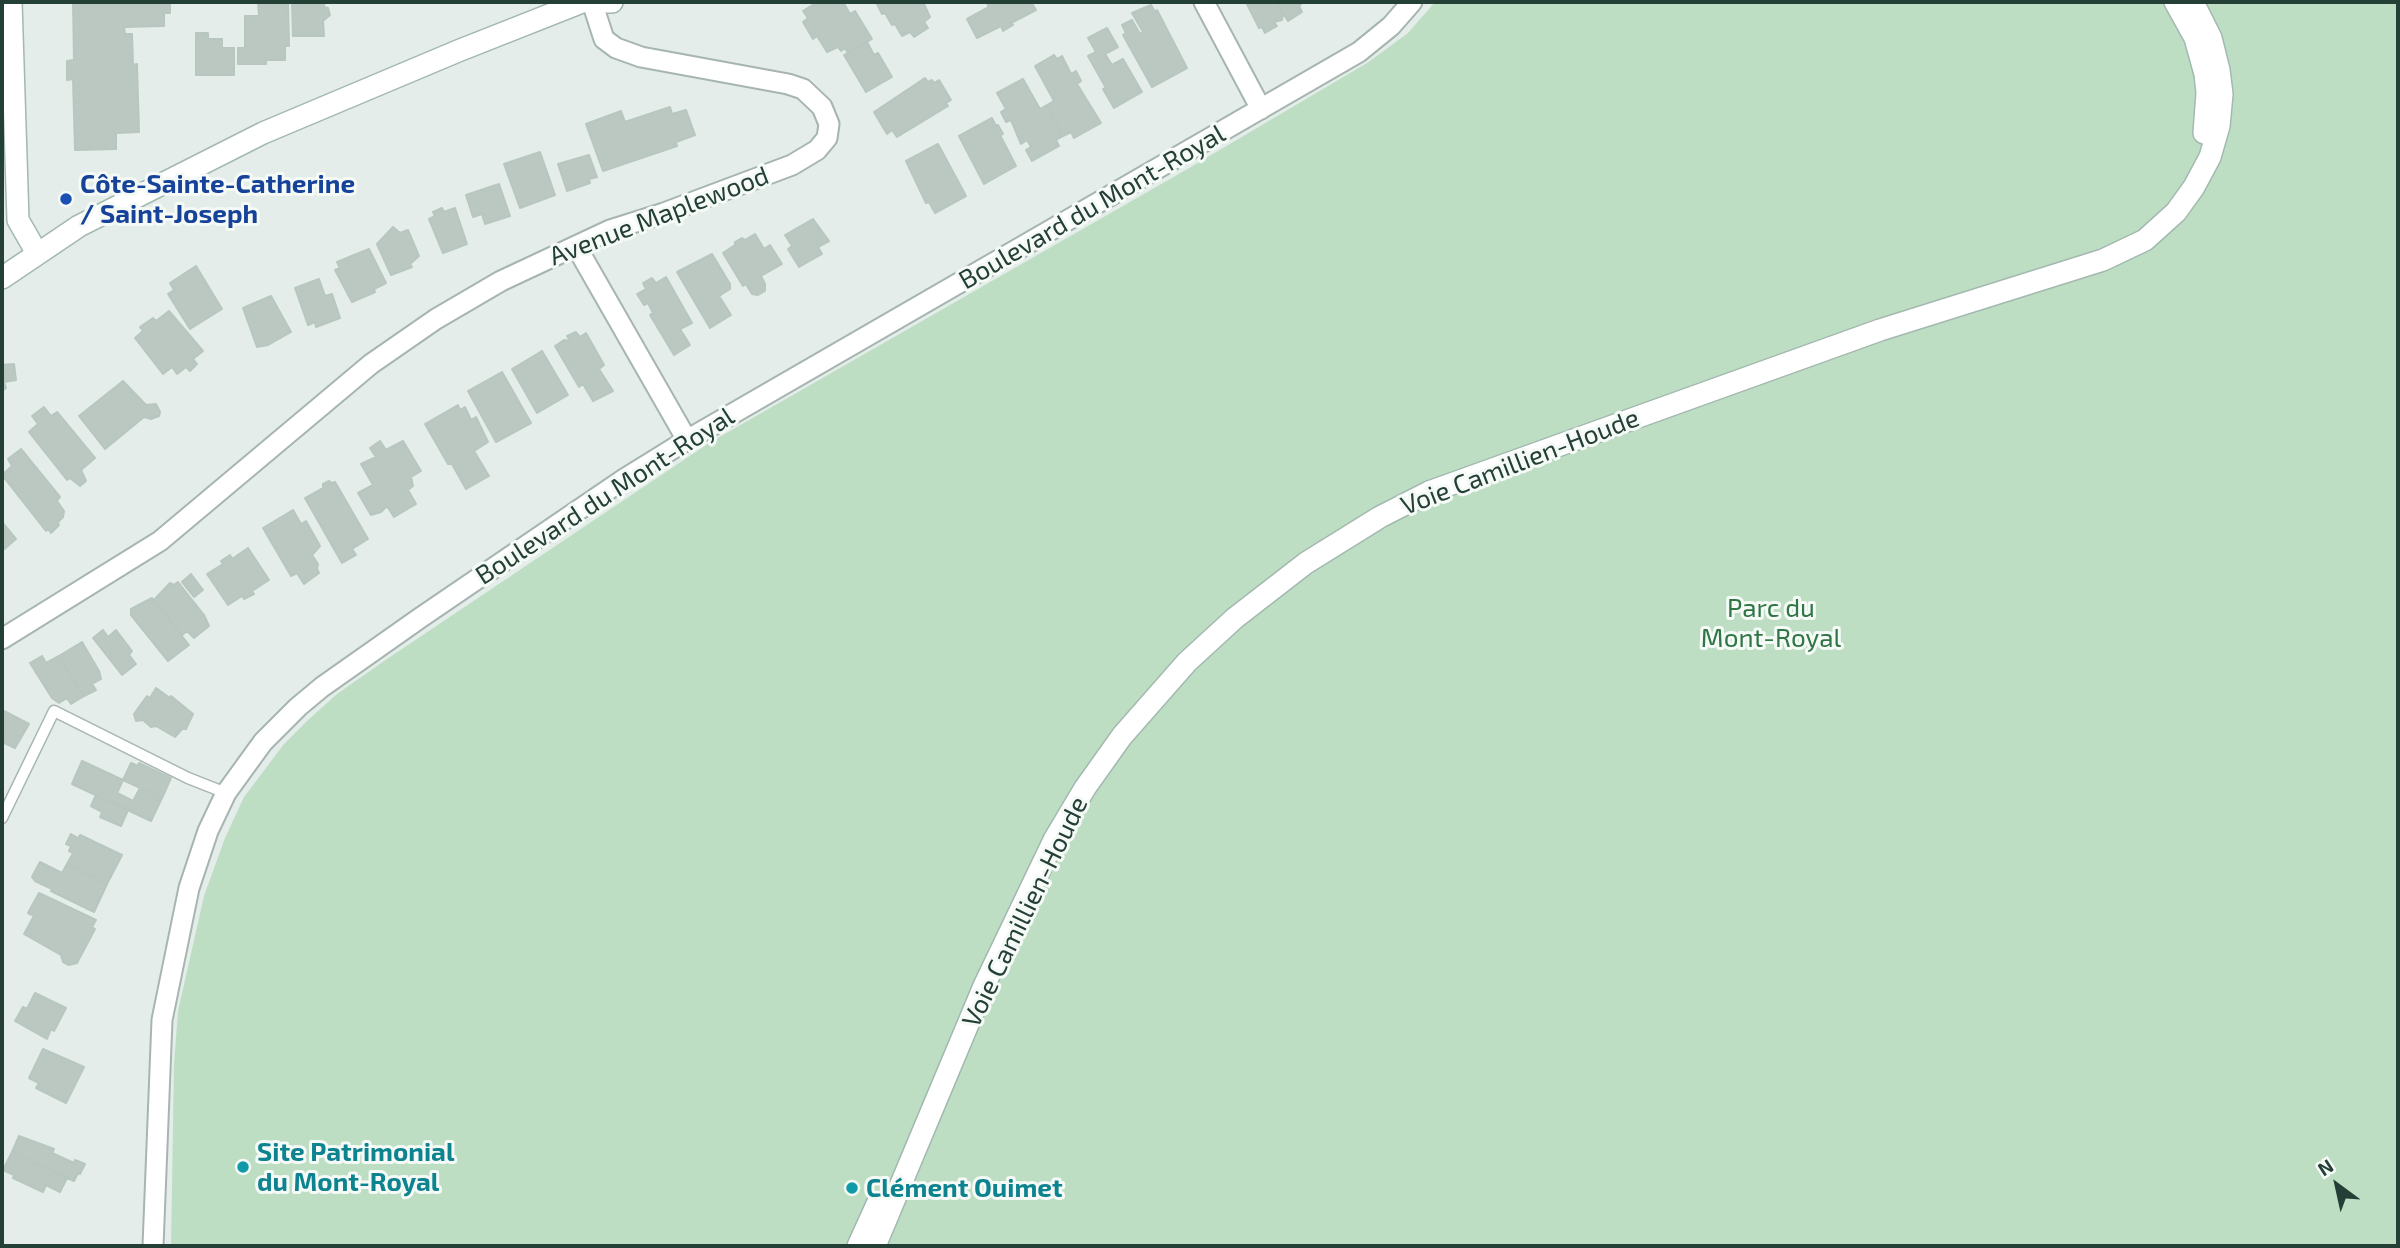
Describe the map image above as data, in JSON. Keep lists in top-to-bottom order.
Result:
{
  "streets": {
    "street": ["Boulevard du Mont-Royal", "Avenue Maplewood", "Voie Camillien-Houde"]
  },
  "parks": ["Parc du Mont-Royal"],
  "places": ["Côte-Sainte-Catherine / Saint-Joseph", "Site Patrimonial du Mont-Royal", "Clément Ouimet"],
  "north": "top left"
}
